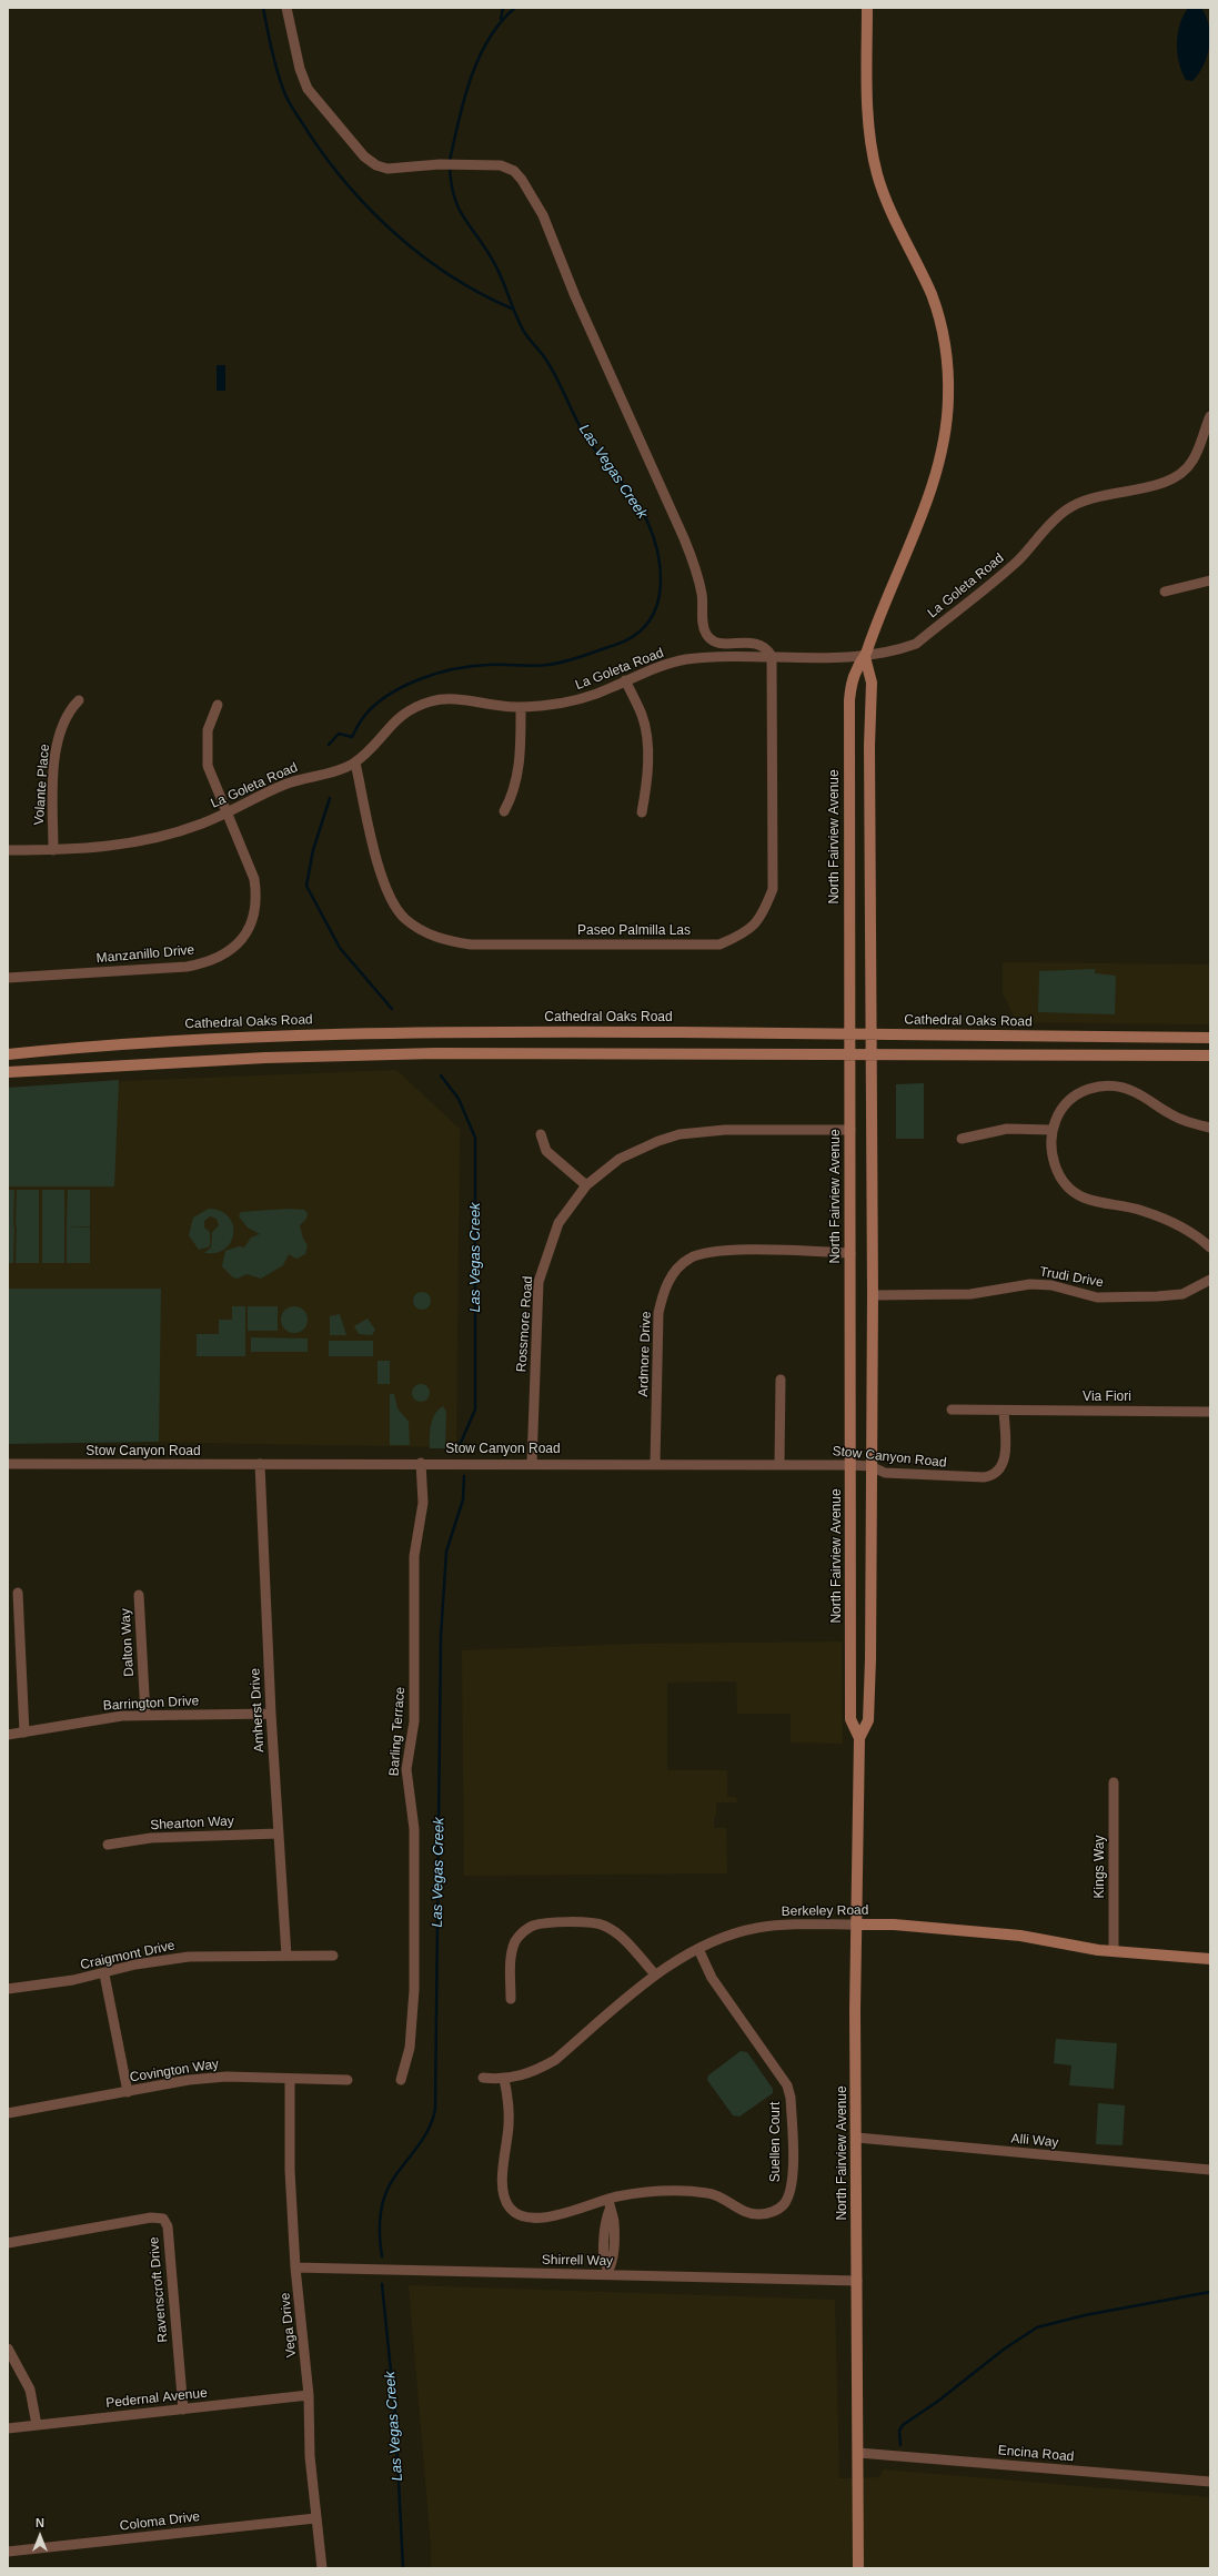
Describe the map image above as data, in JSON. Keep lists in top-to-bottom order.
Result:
{
  "streets": {
    "main road": ["North Fairview Avenue", "Cathedral Oaks Road", "Berkeley Road"],
    "street": [
      "La Goleta Road",
      "Volante Place",
      "Paseo Palmilla Las",
      "Manzanillo Drive",
      "Trudi Drive",
      "Rossmore Road",
      "Ardmore Drive",
      "Via Fiori",
      "Stow Canyon Road",
      "Dalton Way",
      "Barrington Drive",
      "Amherst Drive",
      "Barling Terrace",
      "Shearton Way",
      "Kings Way",
      "Craigmont Drive",
      "Covington Way",
      "Alli Way",
      "Suellen Court",
      "Shirrell Way",
      "Ravenscroft Drive",
      "Vega Drive",
      "Pedernal Avenue",
      "Encina Road",
      "Coloma Drive"
    ]
  },
  "crossings": [
    ["La Goleta Road", "Volante Place"],
    ["La Goleta Road", "North Fairview Avenue"],
    ["La Goleta Road", "Paseo Palmilla Las"],
    ["La Goleta Road", "Manzanillo Drive"],
    ["North Fairview Avenue", "Cathedral Oaks Road"],
    ["North Fairview Avenue", "Trudi Drive"],
    ["North Fairview Avenue", "Rossmore Road"],
    ["North Fairview Avenue", "Ardmore Drive"],
    ["North Fairview Avenue", "Stow Canyon Road"],
    ["North Fairview Avenue", "Berkeley Road"],
    ["North Fairview Avenue", "Alli Way"],
    ["North Fairview Avenue", "Shirrell Way"],
    ["North Fairview Avenue", "Encina Road"],
    ["Rossmore Road", "Stow Canyon Road"],
    ["Ardmore Drive", "Stow Canyon Road"],
    ["Via Fiori", "Stow Canyon Road"],
    ["Stow Canyon Road", "Amherst Drive"],
    ["Stow Canyon Road", "Barling Terrace"],
    ["Dalton Way", "Barrington Drive"],
    ["Barrington Drive", "Amherst Drive"],
    ["Amherst Drive", "Shearton Way"],
    ["Amherst Drive", "Craigmont Drive"],
    ["Kings Way", "Berkeley Road"],
    ["Berkeley Road", "Suellen Court"],
    ["Covington Way", "Vega Drive"],
    ["Shirrell Way", "Vega Drive"],
    ["Ravenscroft Drive", "Pedernal Avenue"],
    ["Vega Drive", "Pedernal Avenue"],
    ["Vega Drive", "Coloma Drive"]
  ],
  "water": ["Las Vegas Creek"],
  "north": "top"
}
